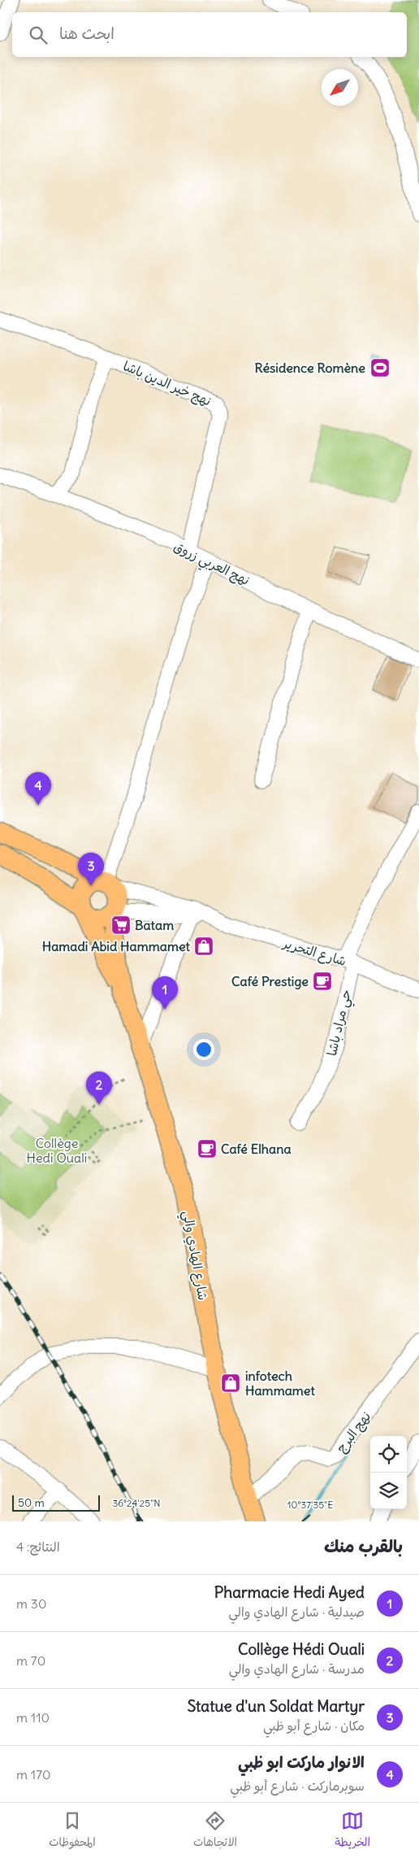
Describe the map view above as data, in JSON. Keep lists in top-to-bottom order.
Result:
{
  "streets": {
    "main road": ["شارع الهادي والي"],
    "street": [
      "نهج خير الدين باشا",
      "نهج العربي زروق",
      "شارع التحرير",
      "حي مراد باشا",
      "نهج البرج"
    ]
  },
  "crossings": [
    ["نهج خير الدين باشا", "نهج العربي زروق"],
    ["شارع التحرير", "حي مراد باشا"],
    ["شارع التحرير", "شارع الهادي والي"],
    ["شارع الهادي والي", "نهج البرج"]
  ],
  "parks": ["Collège Hedi Ouali"],
  "places": {
    "sports": ["Résidence Romène"],
    "supermarket": ["Batam"],
    "shop": ["Hamadi Abid Hammamet", "infotech Hammamet"],
    "cafe": ["Café Prestige", "Café Elhana"]
  },
  "scale_bar": "50 m",
  "north": "bottom left",
  "page": {
    "search": "ابحث هنا",
    "pins": [
      "4",
      "3",
      "1",
      "2"
    ],
    "scale": "50 m",
    "heading": ["بالقرب منك", "النتائج: 4"],
    "list": [
      {
        "mark": "1",
        "name": "Pharmacie Hedi Ayed",
        "note": "صيدلية · شارع الهادي والي",
        "value": "30 m"
      },
      {
        "mark": "2",
        "name": "Collège Hédi Ouali",
        "note": "مدرسة · شارع الهادي والي",
        "value": "70 m"
      },
      {
        "mark": "3",
        "name": "Statue d'un Soldat Martyr",
        "note": "مكان · شارع أبو ظبي",
        "value": "110 m"
      },
      {
        "mark": "4",
        "name": "الانوار ماركت ابو ظبي",
        "note": "سوبرماركت · شارع أبو ظبي",
        "value": "170 m"
      }
    ],
    "nav": ["الخريطة", "الاتجاهات", "المحفوظات"]
  },
  "coordinates": ["36°24'25\"N", "10°37'35\"E"]
}
